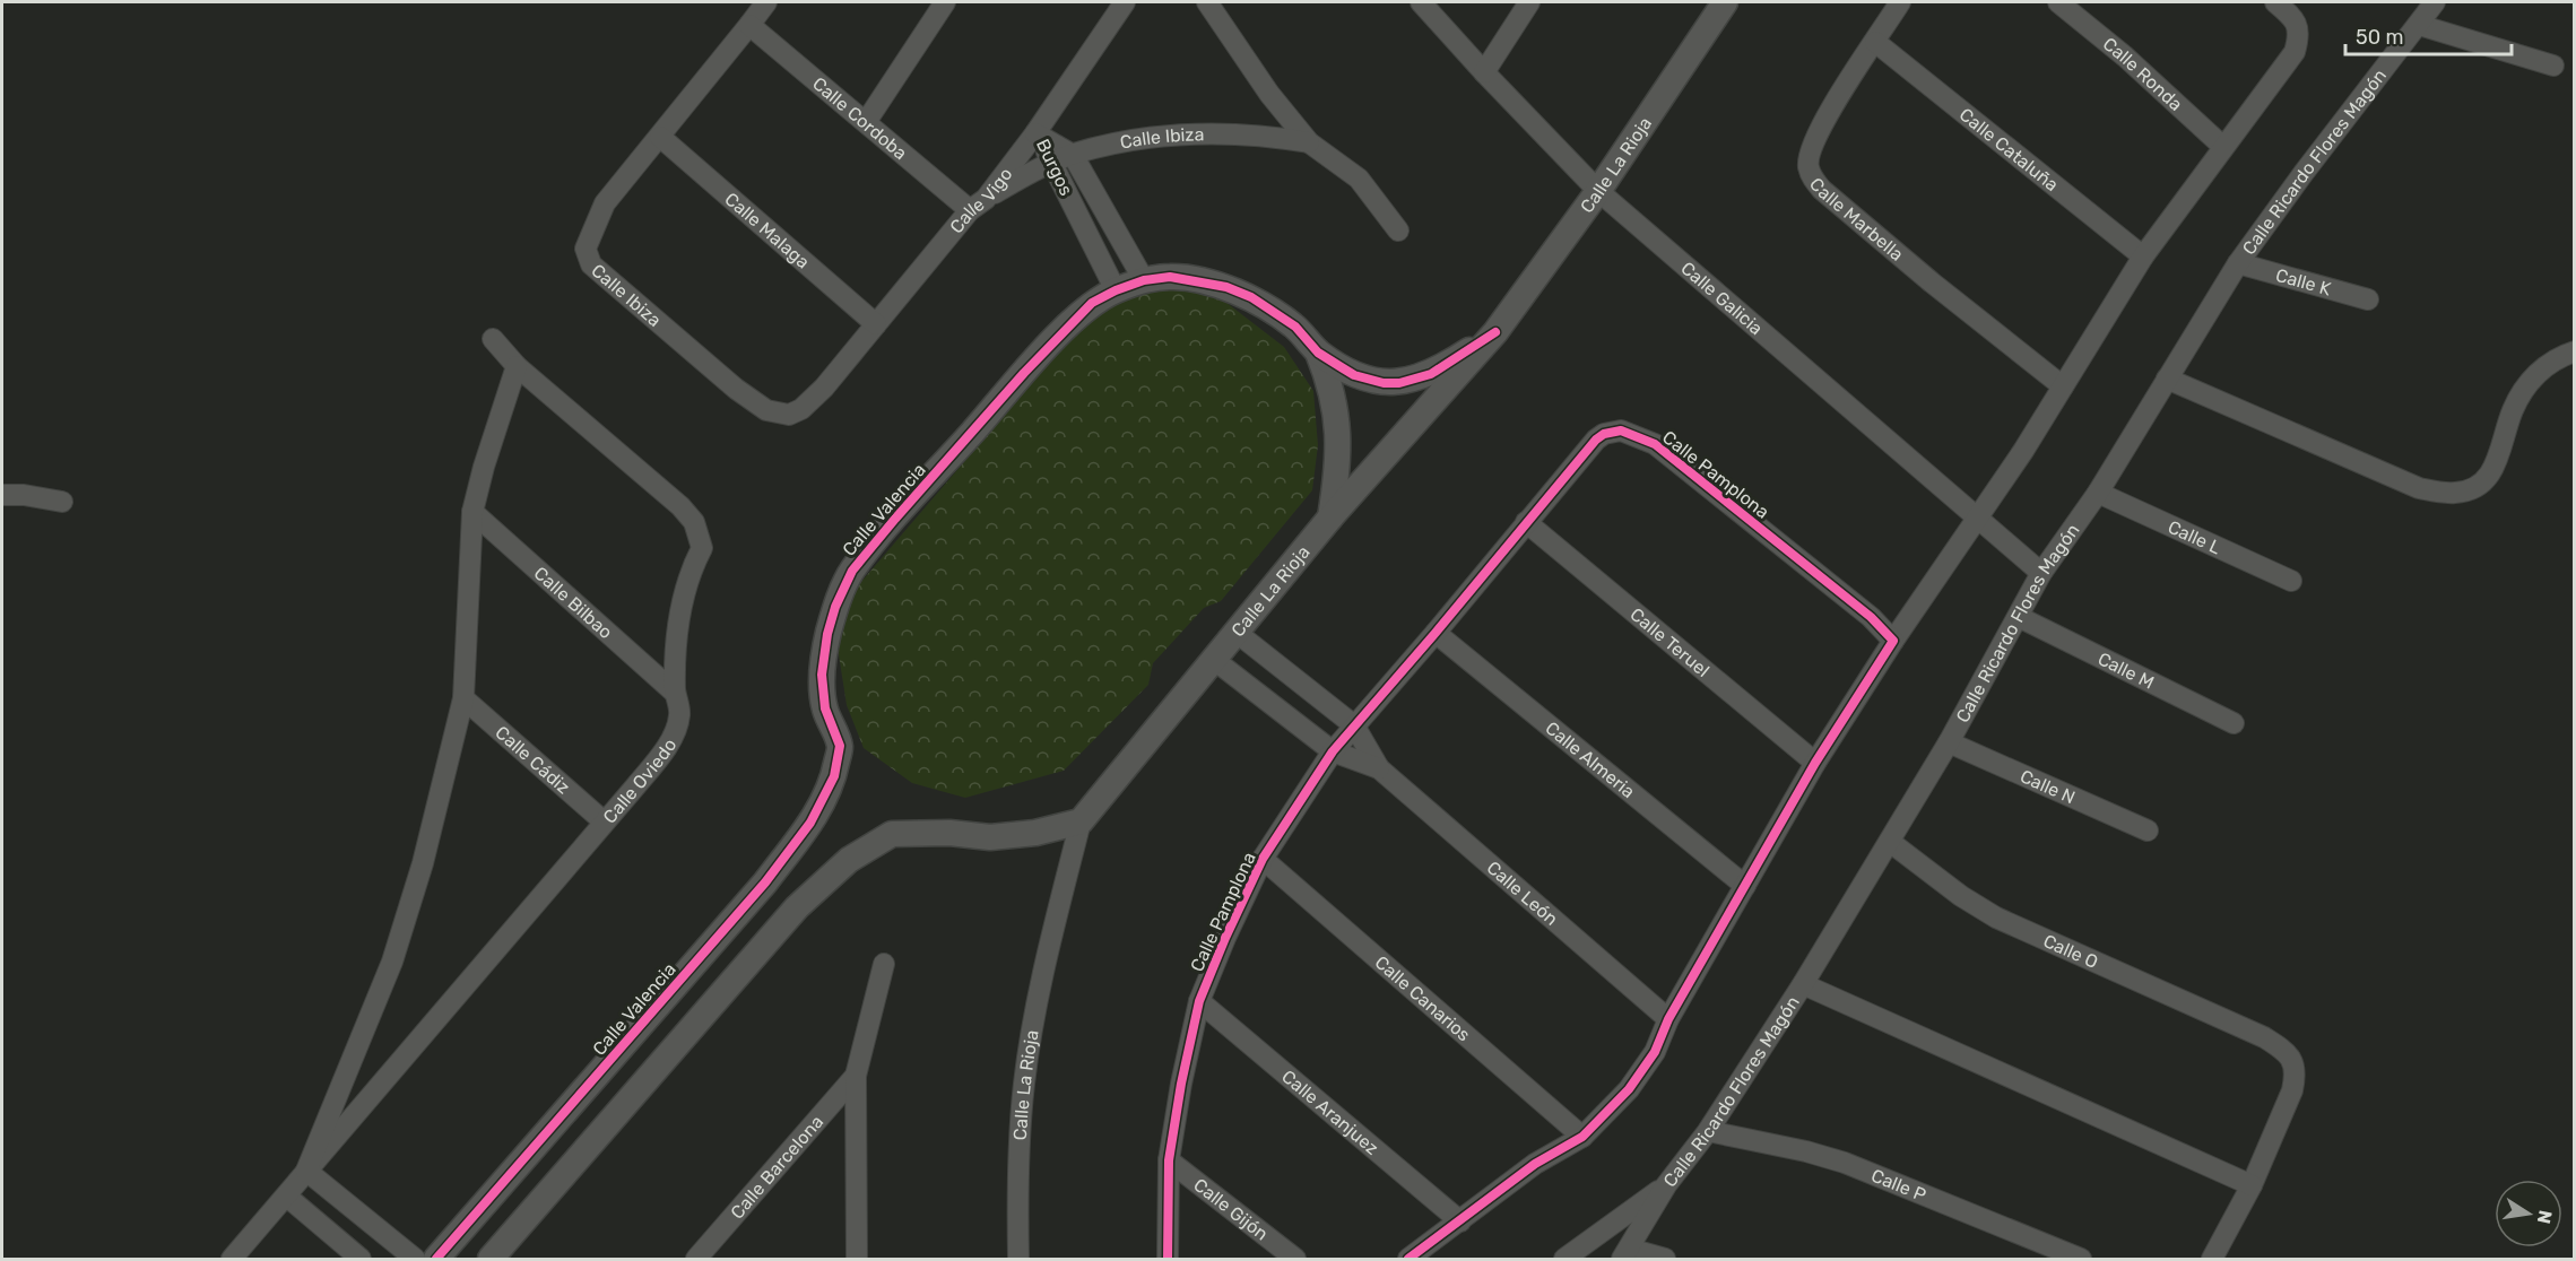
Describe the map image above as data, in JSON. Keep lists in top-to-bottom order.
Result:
{
  "streets": {
    "street": [
      "Calle Ronda",
      "Calle Cordoba",
      "Calle Ibiza",
      "Calle Cataluña",
      "Calle Ricardo Flores Magón",
      "Calle La Rioja",
      "Burgos",
      "Calle Vigo",
      "Calle Marbella",
      "Calle Malaga",
      "Calle K",
      "Calle Galicia",
      "Calle Pamplona",
      "Calle Valencia",
      "Calle L",
      "Calle Bilbao",
      "Calle Teruel",
      "Calle M",
      "Calle Cádiz",
      "Calle Almeria",
      "Calle Oviedo",
      "Calle N",
      "Calle León",
      "Calle O",
      "Calle Canarios",
      "Calle Aranjuez",
      "Calle Barcelona",
      "Calle P",
      "Calle Gijón"
    ]
  },
  "crossings": [
    ["Calle Cordoba", "Calle Ibiza"],
    ["Calle Cordoba", "Calle Vigo"],
    ["Calle Ibiza", "Burgos"],
    ["Calle Ibiza", "Calle Vigo"],
    ["Calle Ibiza", "Calle Malaga"],
    ["Calle Cataluña", "Calle Marbella"],
    ["Calle Ricardo Flores Magón", "Calle K"],
    ["Calle Ricardo Flores Magón", "Calle Galicia"],
    ["Calle Ricardo Flores Magón", "Calle L"],
    ["Calle Ricardo Flores Magón", "Calle M"],
    ["Calle Ricardo Flores Magón", "Calle N"],
    ["Calle Ricardo Flores Magón", "Calle O"],
    ["Calle Ricardo Flores Magón", "Calle P"],
    ["Calle La Rioja", "Calle Galicia"],
    ["Calle La Rioja", "Calle Valencia"],
    ["Calle La Rioja", "Calle León"],
    ["Burgos", "Calle Vigo"],
    ["Burgos", "Calle Valencia"],
    ["Calle Vigo", "Calle Malaga"],
    ["Calle Pamplona", "Calle Teruel"],
    ["Calle Pamplona", "Calle Almeria"],
    ["Calle Pamplona", "Calle León"],
    ["Calle Pamplona", "Calle Canarios"],
    ["Calle Pamplona", "Calle Aranjuez"],
    ["Calle Pamplona", "Calle Gijón"],
    ["Calle Bilbao", "Calle Oviedo"],
    ["Calle Cádiz", "Calle Oviedo"]
  ],
  "scale_bar": "50 m",
  "north": "right"
}
